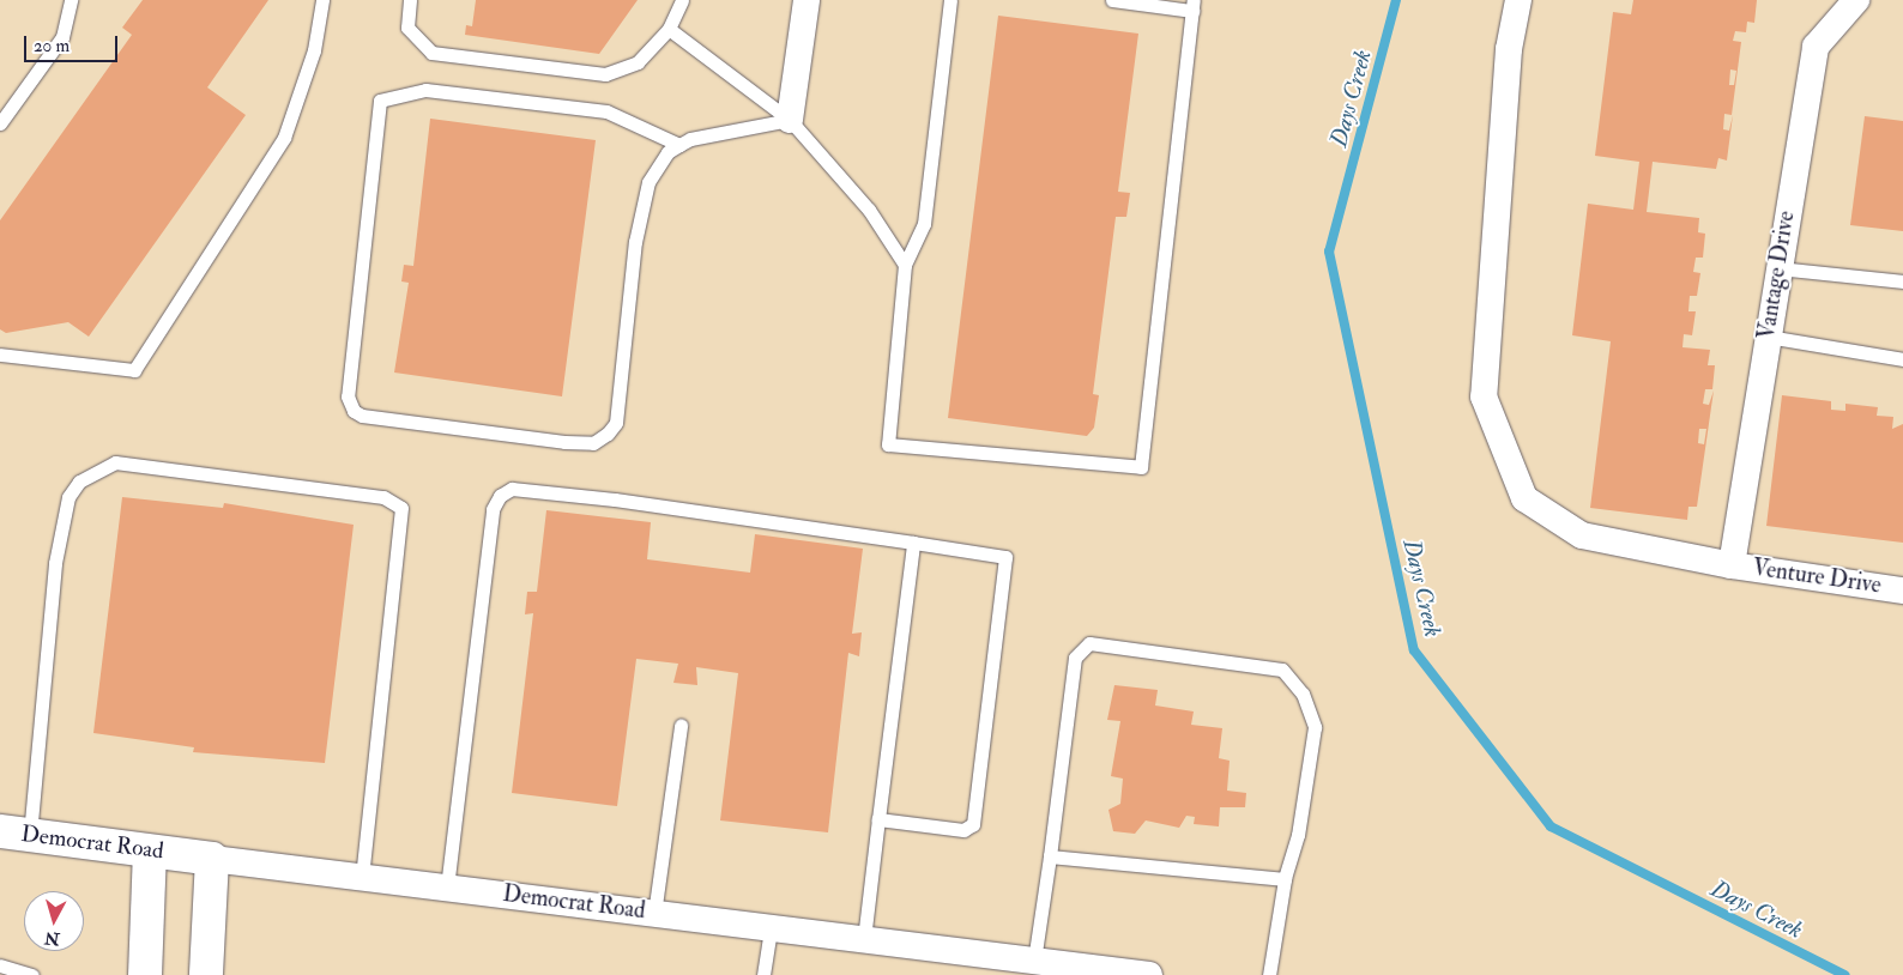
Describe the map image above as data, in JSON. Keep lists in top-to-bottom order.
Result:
{
  "streets": {
    "street": ["Vantage Drive", "Venture Drive", "Democrat Road"]
  },
  "crossings": [
    ["Vantage Drive", "Venture Drive"]
  ],
  "water": ["Days Creek"],
  "scale_bar": "20 m",
  "north": "bottom"
}
